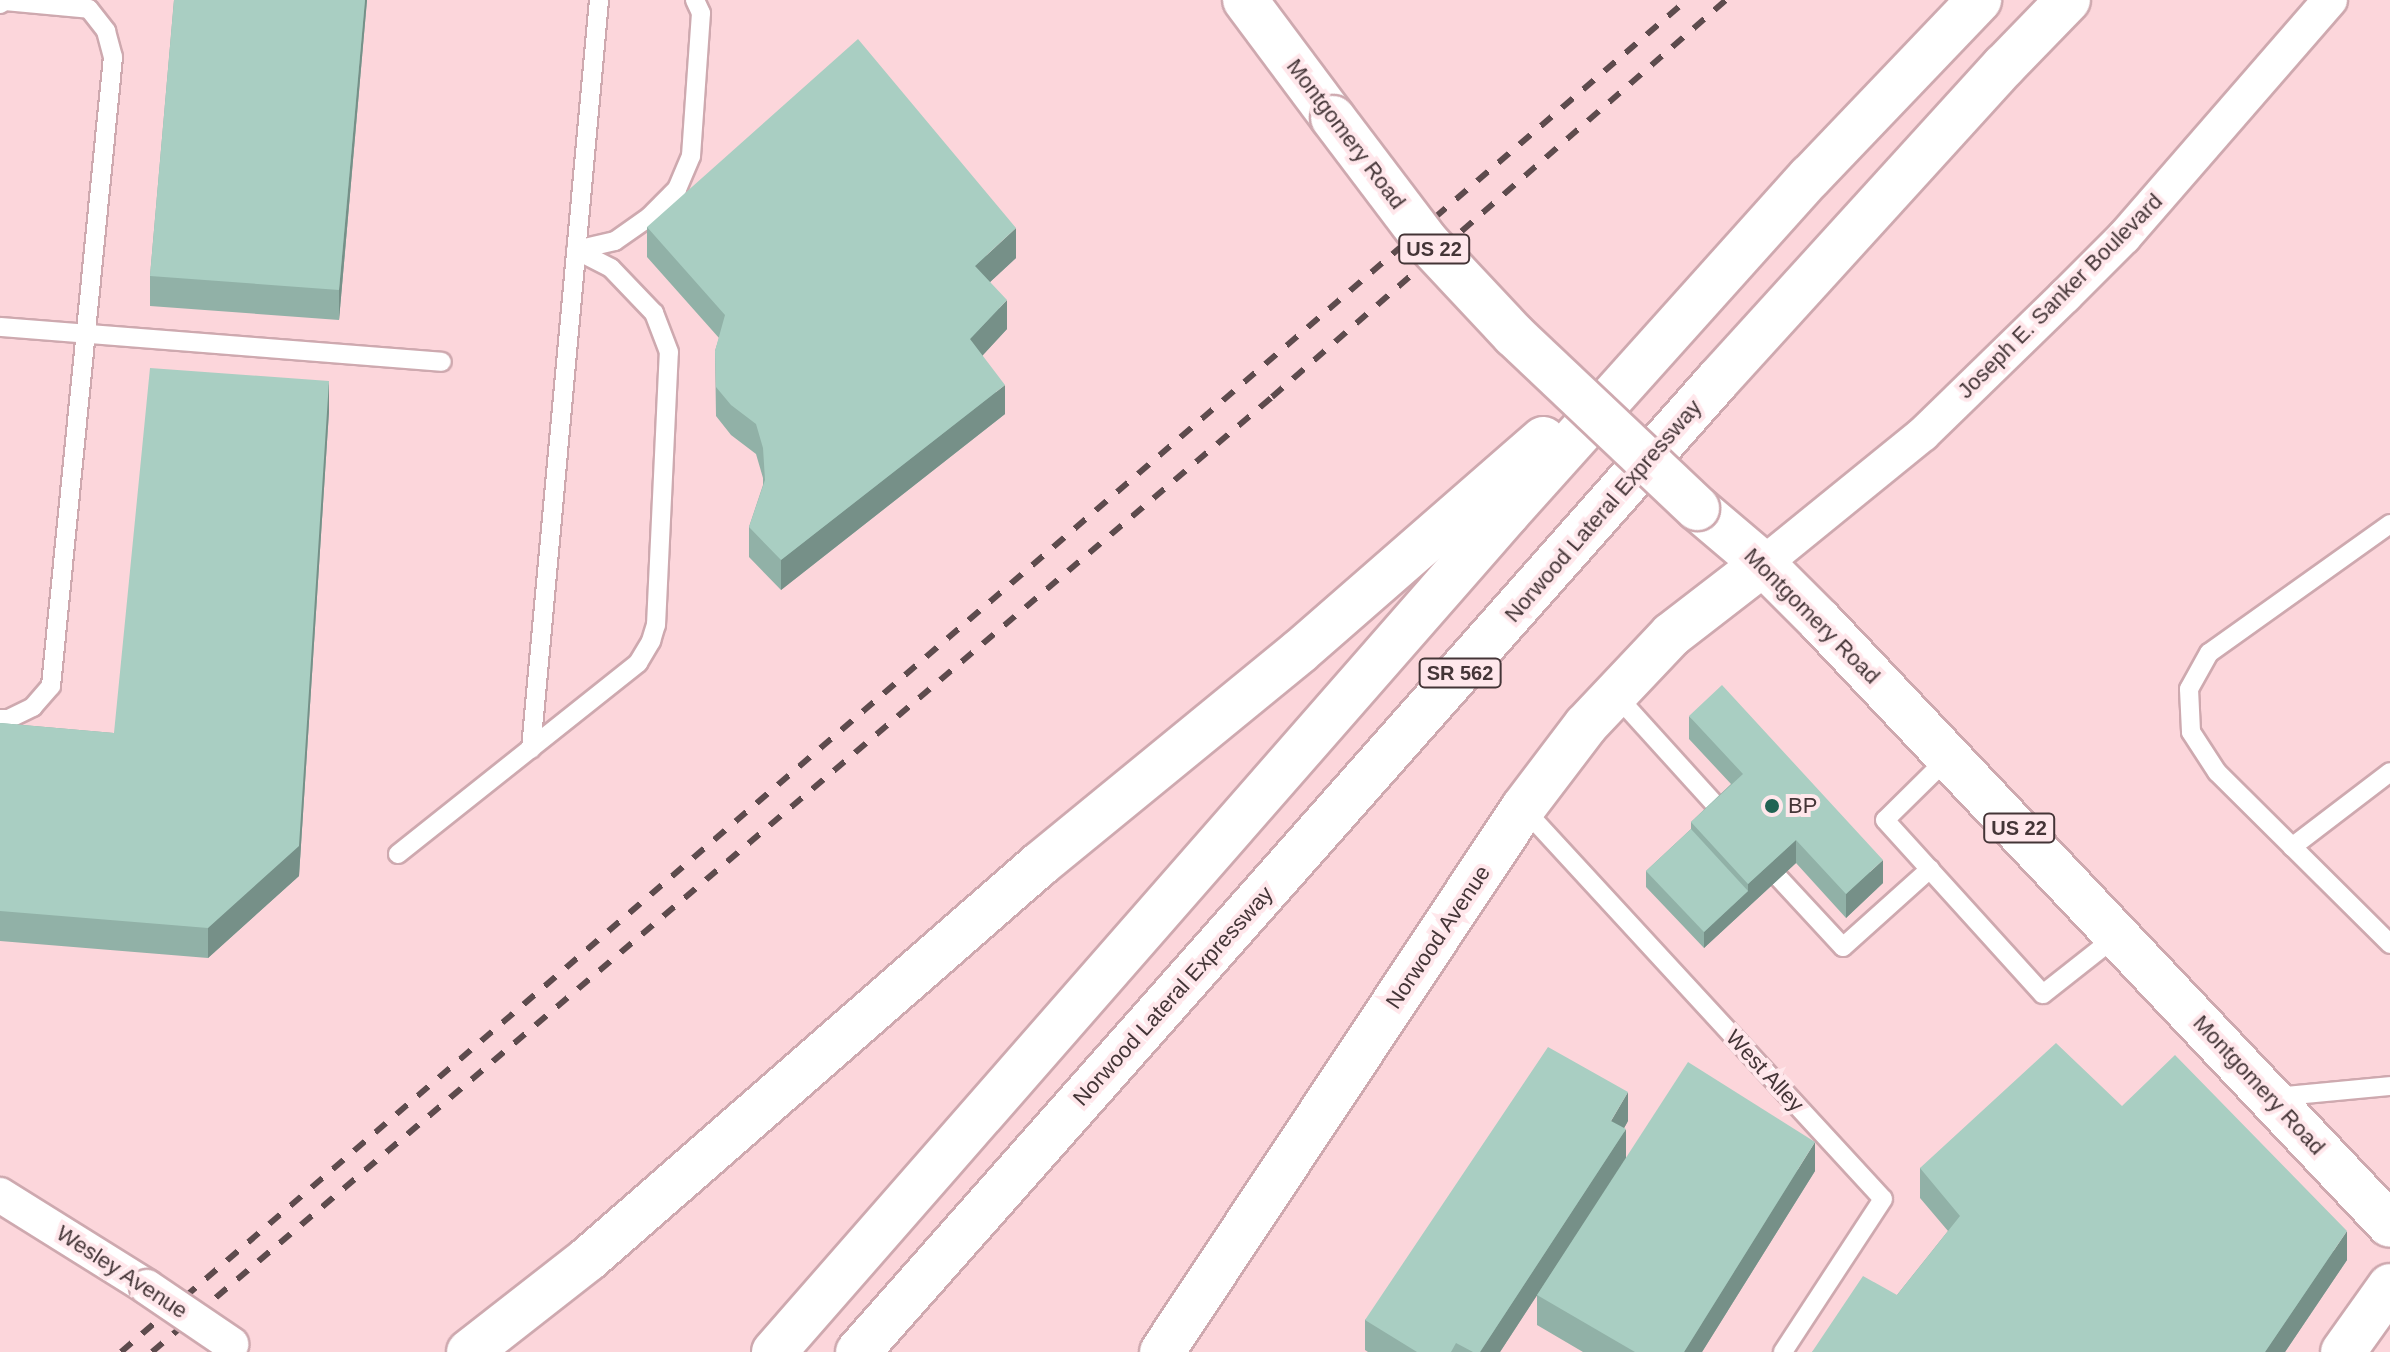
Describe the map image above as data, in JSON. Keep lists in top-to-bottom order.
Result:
{
  "streets": {
    "main road": [
      "Montgomery Road",
      "US 22",
      "Norwood Lateral Expressway",
      "SR 562",
      "Norwood Avenue"
    ],
    "street": ["Joseph E. Sanker Boulevard", "Wesley Avenue"],
    "lane": ["West Alley"]
  },
  "crossings": [
    ["Montgomery Road", "Joseph E. Sanker Boulevard"],
    ["Montgomery Road", "Norwood Avenue"],
    ["Joseph E. Sanker Boulevard", "Norwood Avenue"],
    ["Norwood Avenue", "West Alley"]
  ],
  "places": ["BP"]
}
